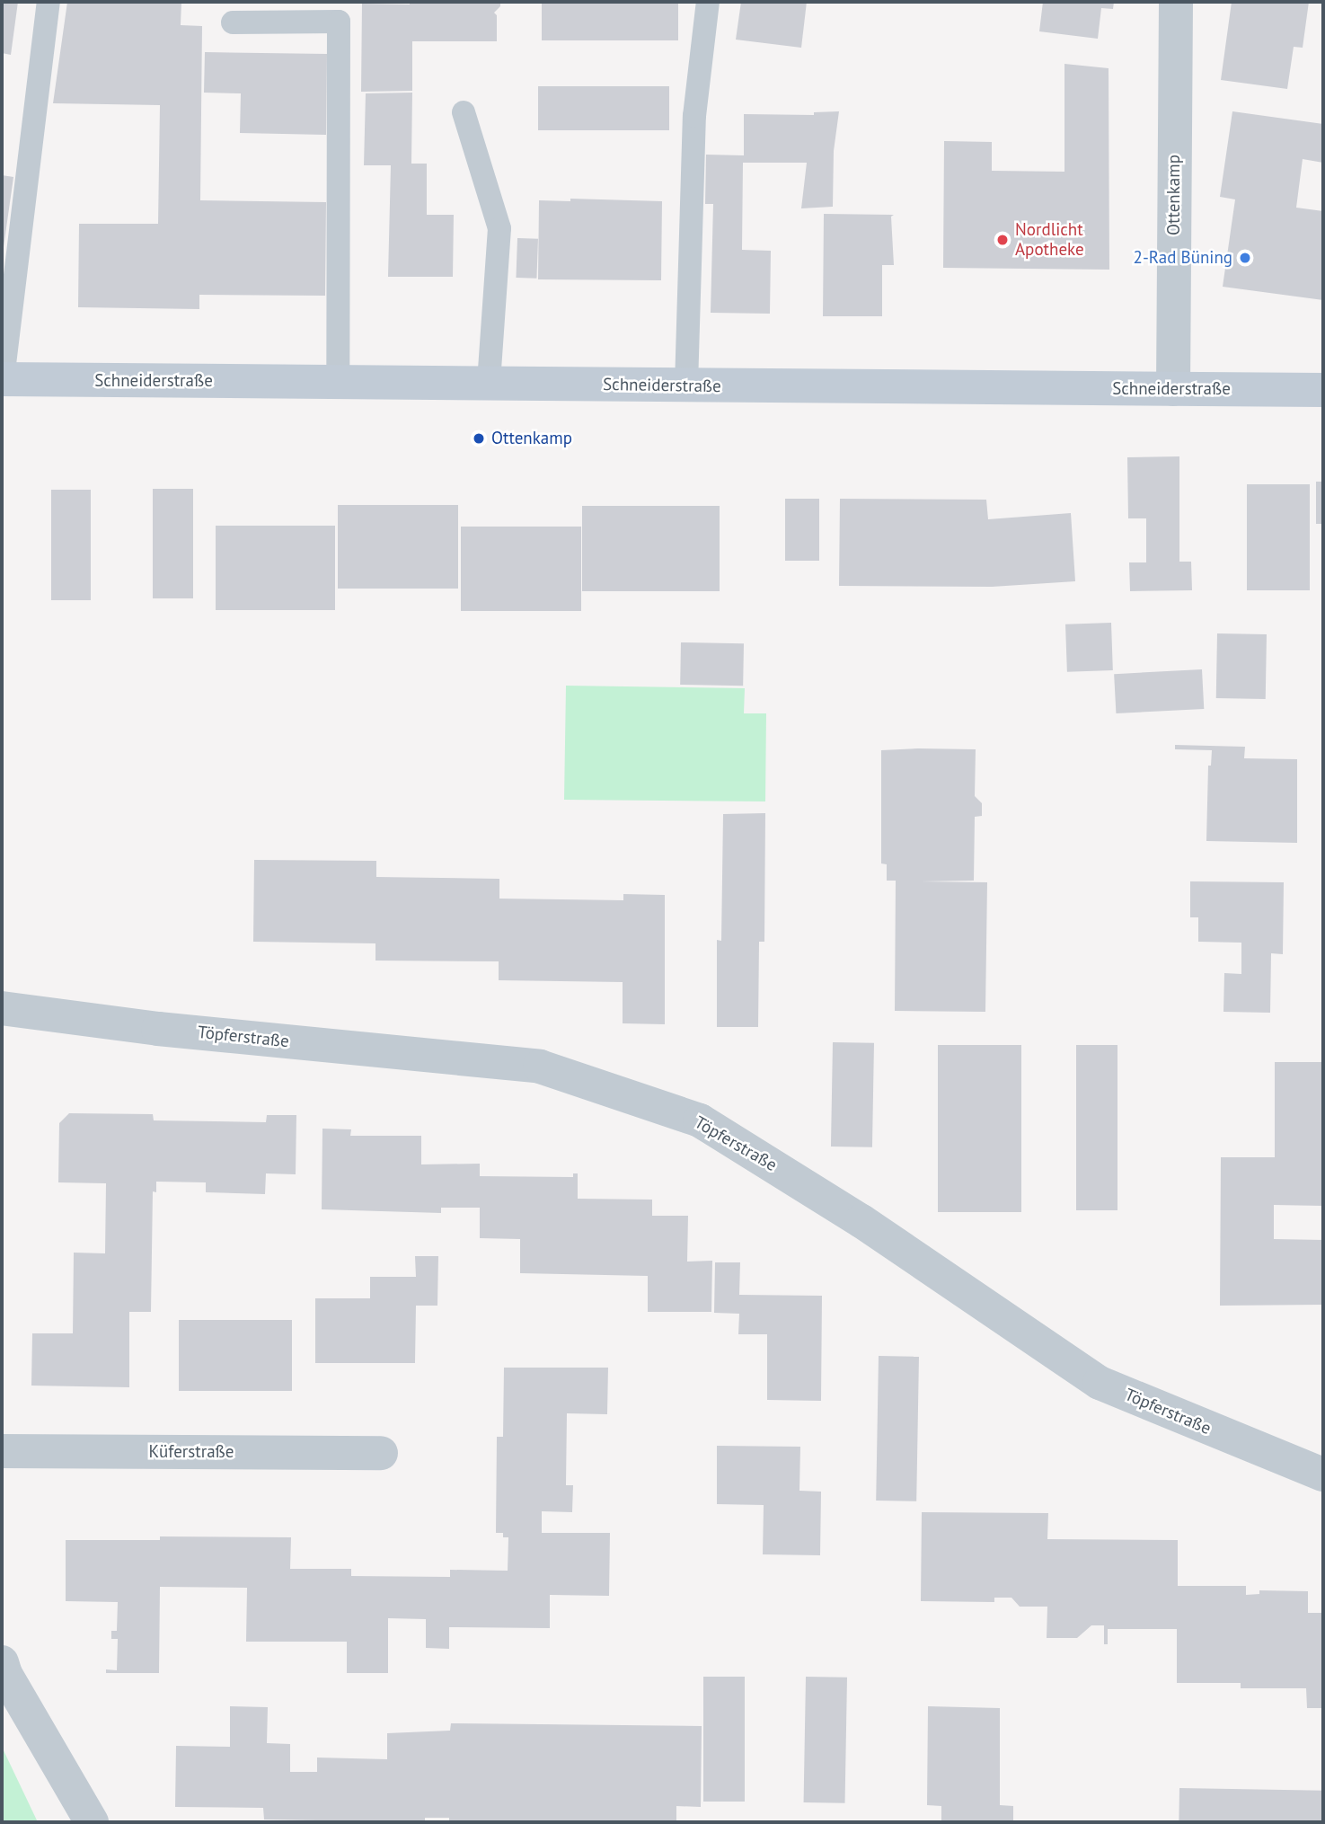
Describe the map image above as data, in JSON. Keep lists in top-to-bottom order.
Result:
{
  "streets": {
    "street": [
      "Ottenkamp",
      "Schneiderstraße",
      "Töpferstraße",
      "Küferstraße"
    ]
  },
  "crossings": [
    ["Ottenkamp", "Schneiderstraße"]
  ],
  "places": ["Nordlicht Apotheke", "2-Rad Büning", "Ottenkamp"]
}
